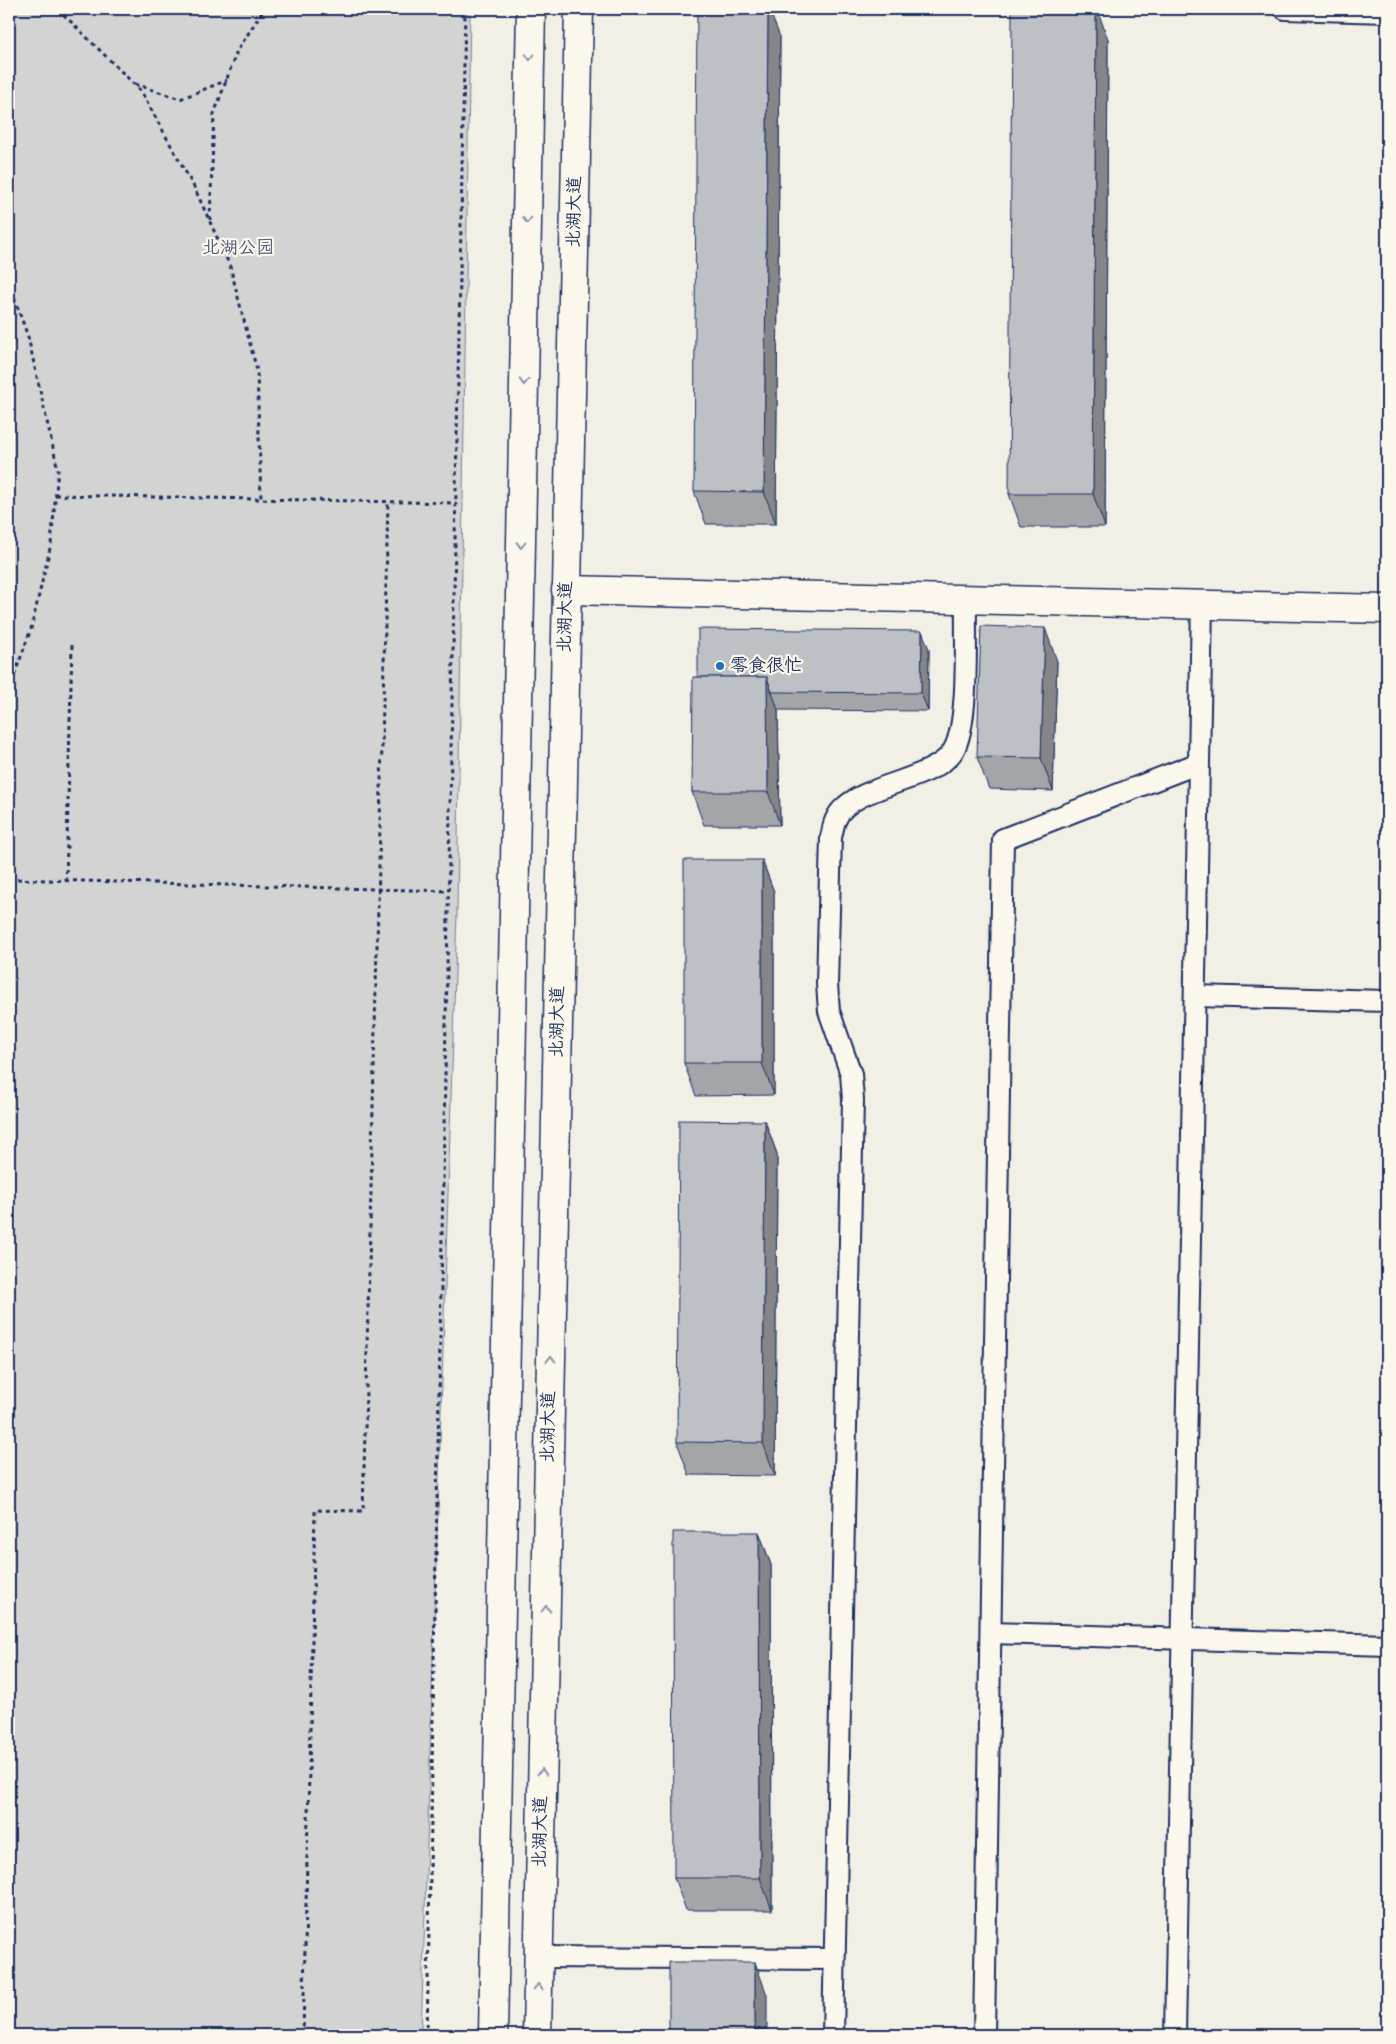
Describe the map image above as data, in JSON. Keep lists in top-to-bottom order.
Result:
{
  "streets": {
    "main road": ["北湖大道"]
  },
  "parks": ["北湖公园"],
  "places": ["零食很忙"]
}
